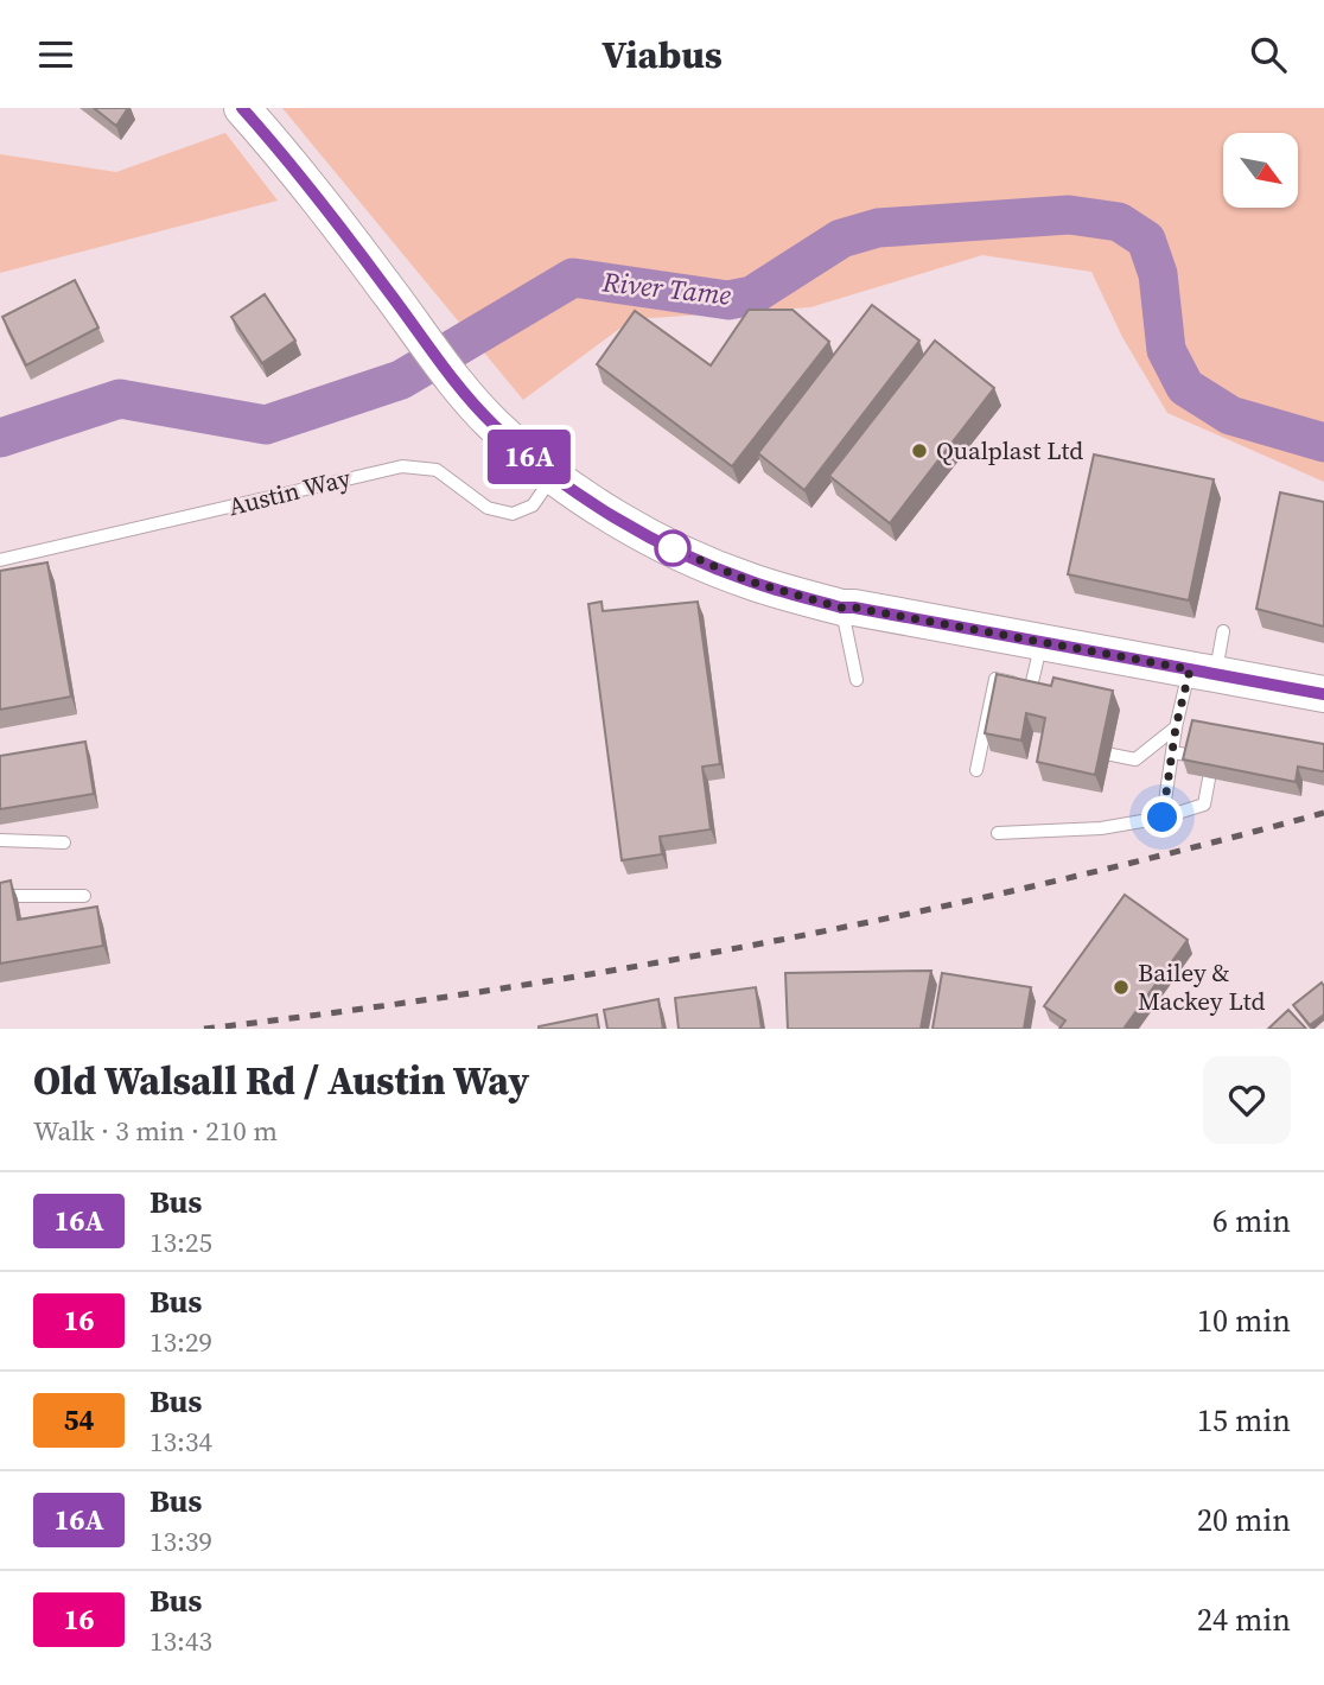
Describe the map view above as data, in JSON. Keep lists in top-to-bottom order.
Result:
{
  "streets": {
    "lane": ["Austin Way"]
  },
  "water": ["River Tame"],
  "places": ["Qualplast Ltd", "Bailey & Mackey Ltd"],
  "lines": ["bus line 16A"],
  "north": "bottom right",
  "page": {
    "header": "Viabus",
    "on_map": "16A",
    "heading": ["Old Walsall Rd / Austin Way", "Walk · 3 min · 210 m"],
    "list": [
      {
        "mark": "16A",
        "name": "Bus",
        "note": "13:25",
        "value": "6 min"
      },
      {
        "mark": "16",
        "name": "Bus",
        "note": "13:29",
        "value": "10 min"
      },
      {
        "mark": "54",
        "name": "Bus",
        "note": "13:34",
        "value": "15 min"
      },
      {
        "mark": "16A",
        "name": "Bus",
        "note": "13:39",
        "value": "20 min"
      },
      {
        "mark": "16",
        "name": "Bus",
        "note": "13:43",
        "value": "24 min"
      }
    ]
  }
}
